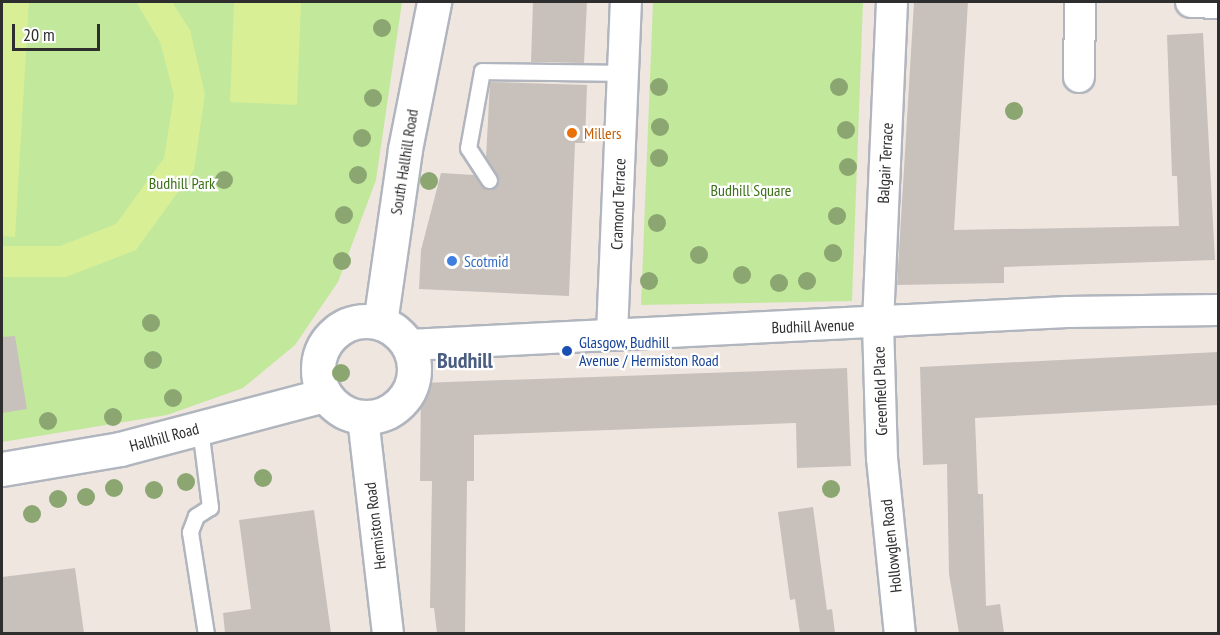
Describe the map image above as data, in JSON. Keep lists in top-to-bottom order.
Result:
{
  "streets": {
    "street": [
      "South Hallhill Road",
      "Balgair Terrace",
      "Cramond Terrace",
      "Budhill Avenue",
      "Greenfield Place",
      "Hallhill Road",
      "Hermiston Road",
      "Hollowglen Road"
    ]
  },
  "crossings": [
    ["South Hallhill Road", "Budhill Avenue"],
    ["South Hallhill Road", "Hallhill Road"],
    ["South Hallhill Road", "Hermiston Road"],
    ["Balgair Terrace", "Budhill Avenue"],
    ["Balgair Terrace", "Greenfield Place"],
    ["Cramond Terrace", "Budhill Avenue"],
    ["Budhill Avenue", "Greenfield Place"],
    ["Budhill Avenue", "Hallhill Road"],
    ["Budhill Avenue", "Hermiston Road"],
    ["Greenfield Place", "Hollowglen Road"],
    ["Hallhill Road", "Hermiston Road"]
  ],
  "districts": ["Budhill"],
  "parks": ["Budhill Park", "Budhill Square"],
  "places": ["Millers", "Scotmid", "Glasgow, Budhill Avenue / Hermiston Road"],
  "scale_bar": "20 m"
}
